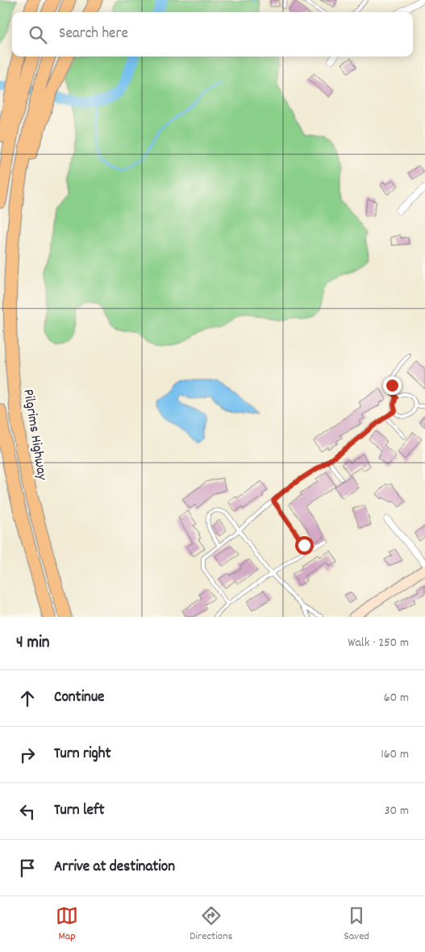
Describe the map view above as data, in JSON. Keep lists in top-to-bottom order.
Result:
{
  "streets": {
    "highway": ["Pilgrims Highway"]
  },
  "page": {
    "search": "Search here",
    "heading": ["4 min", "Walk · 250 m"],
    "list": [
      ["Continue", "60 m"],
      ["Turn right", "160 m"],
      ["Turn left", "30 m"],
      "Arrive at destination"
    ],
    "nav": ["Map", "Directions", "Saved"]
  }
}
